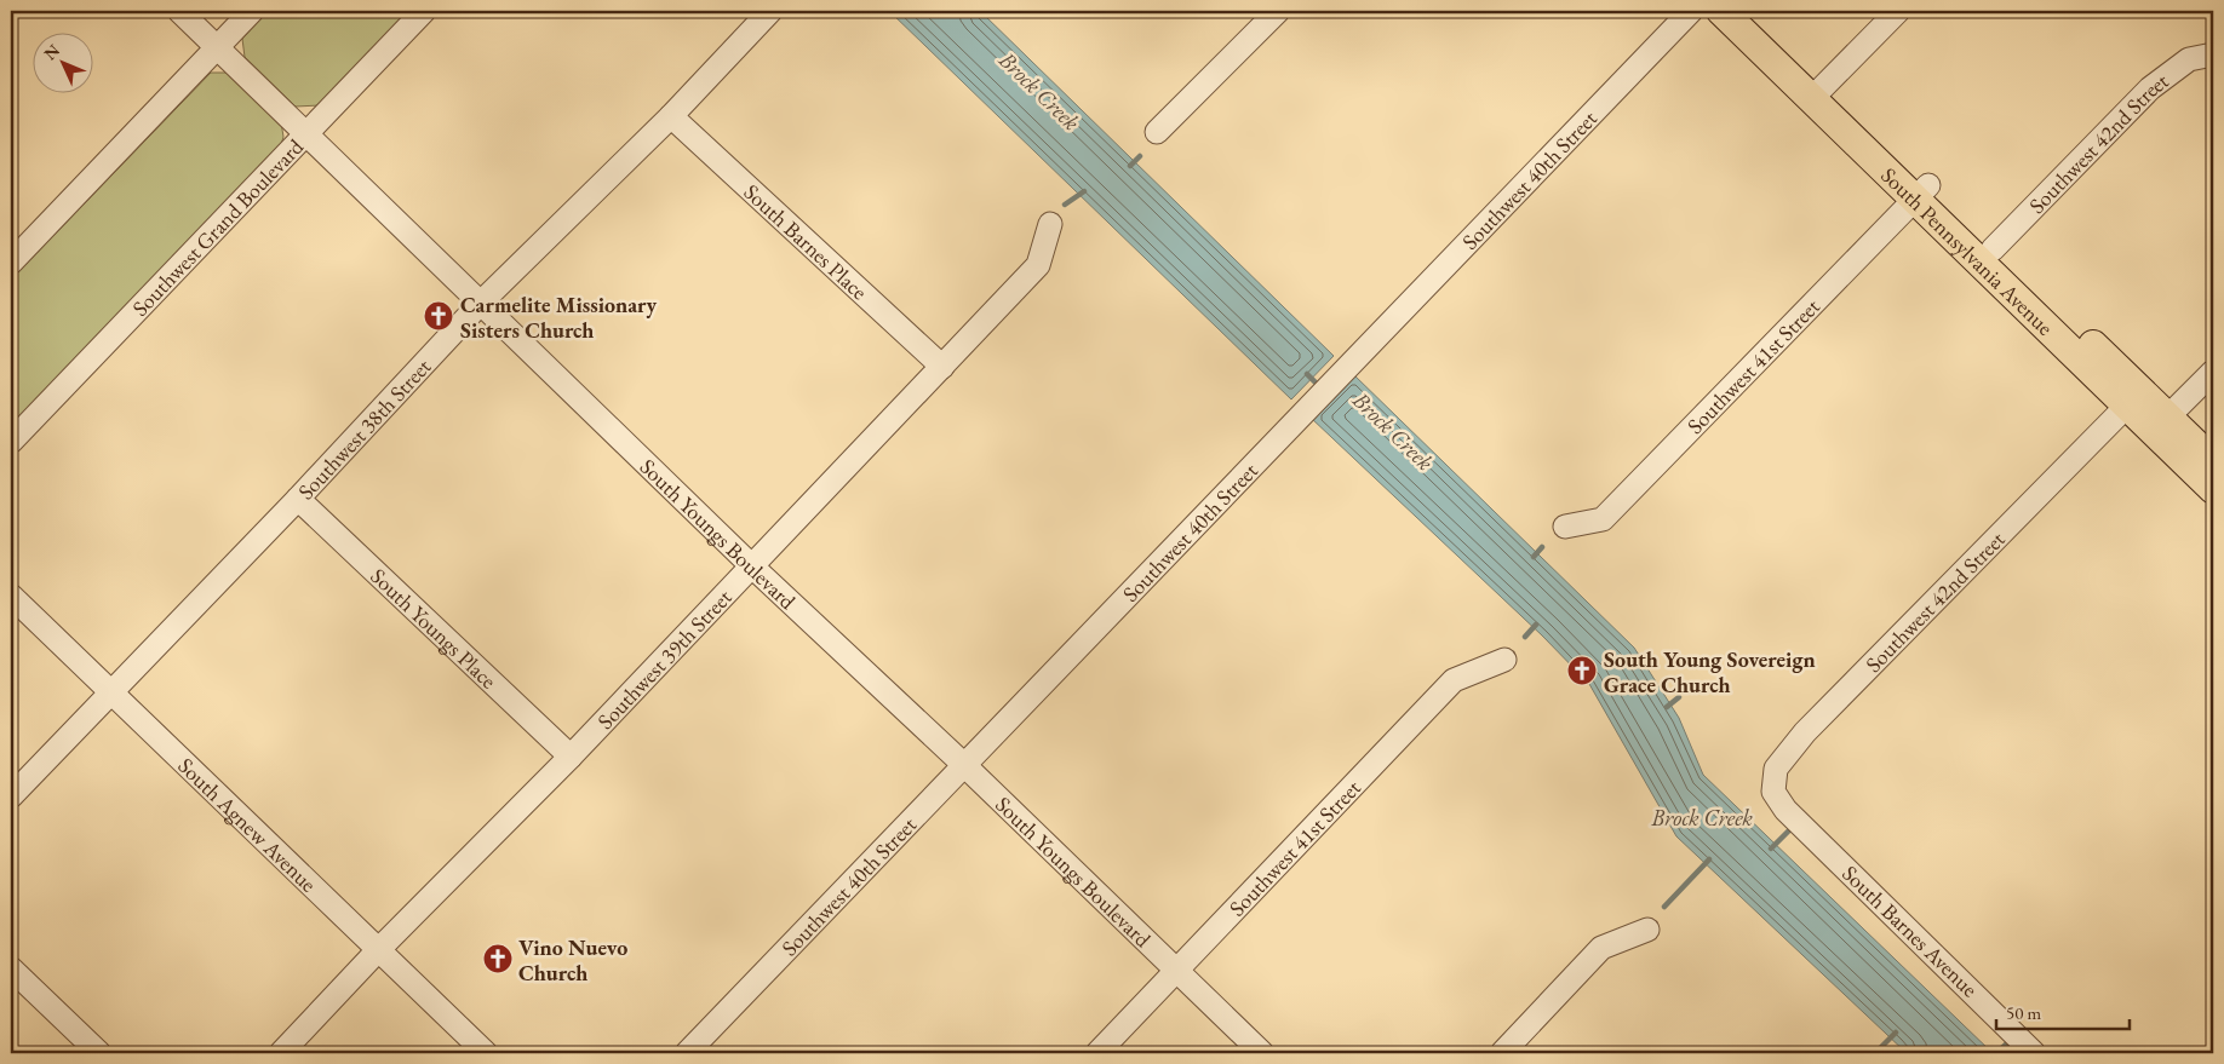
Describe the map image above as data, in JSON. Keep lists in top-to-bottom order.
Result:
{
  "streets": {
    "main road": ["South Pennsylvania Avenue"],
    "street": [
      "Southwest 42nd Street",
      "Southwest 40th Street",
      "Southwest Grand Boulevard",
      "South Barnes Place",
      "Southwest 41st Street",
      "Southwest 38th Street",
      "South Youngs Boulevard",
      "South Youngs Place",
      "Southwest 39th Street",
      "South Agnew Avenue",
      "South Barnes Avenue"
    ]
  },
  "crossings": [
    ["Southwest 42nd Street", "South Pennsylvania Avenue"],
    ["Southwest 42nd Street", "South Barnes Avenue"],
    ["Southwest 40th Street", "South Youngs Boulevard"],
    ["Southwest Grand Boulevard", "South Youngs Boulevard"],
    ["South Barnes Place", "Southwest 38th Street"],
    ["South Barnes Place", "Southwest 39th Street"],
    ["South Pennsylvania Avenue", "Southwest 41st Street"],
    ["Southwest 41st Street", "South Youngs Boulevard"],
    ["Southwest 38th Street", "South Youngs Boulevard"],
    ["Southwest 38th Street", "South Youngs Place"],
    ["Southwest 38th Street", "South Agnew Avenue"],
    ["South Youngs Boulevard", "Southwest 39th Street"],
    ["South Youngs Place", "Southwest 39th Street"],
    ["Southwest 39th Street", "South Agnew Avenue"]
  ],
  "water": ["Brock Creek"],
  "places": {
    "church": ["Carmelite Missionary Sisters Church", "South Young Sovereign Grace Church", "Vino Nuevo Church"]
  },
  "scale_bar": "50 m",
  "north": "top left"
}
